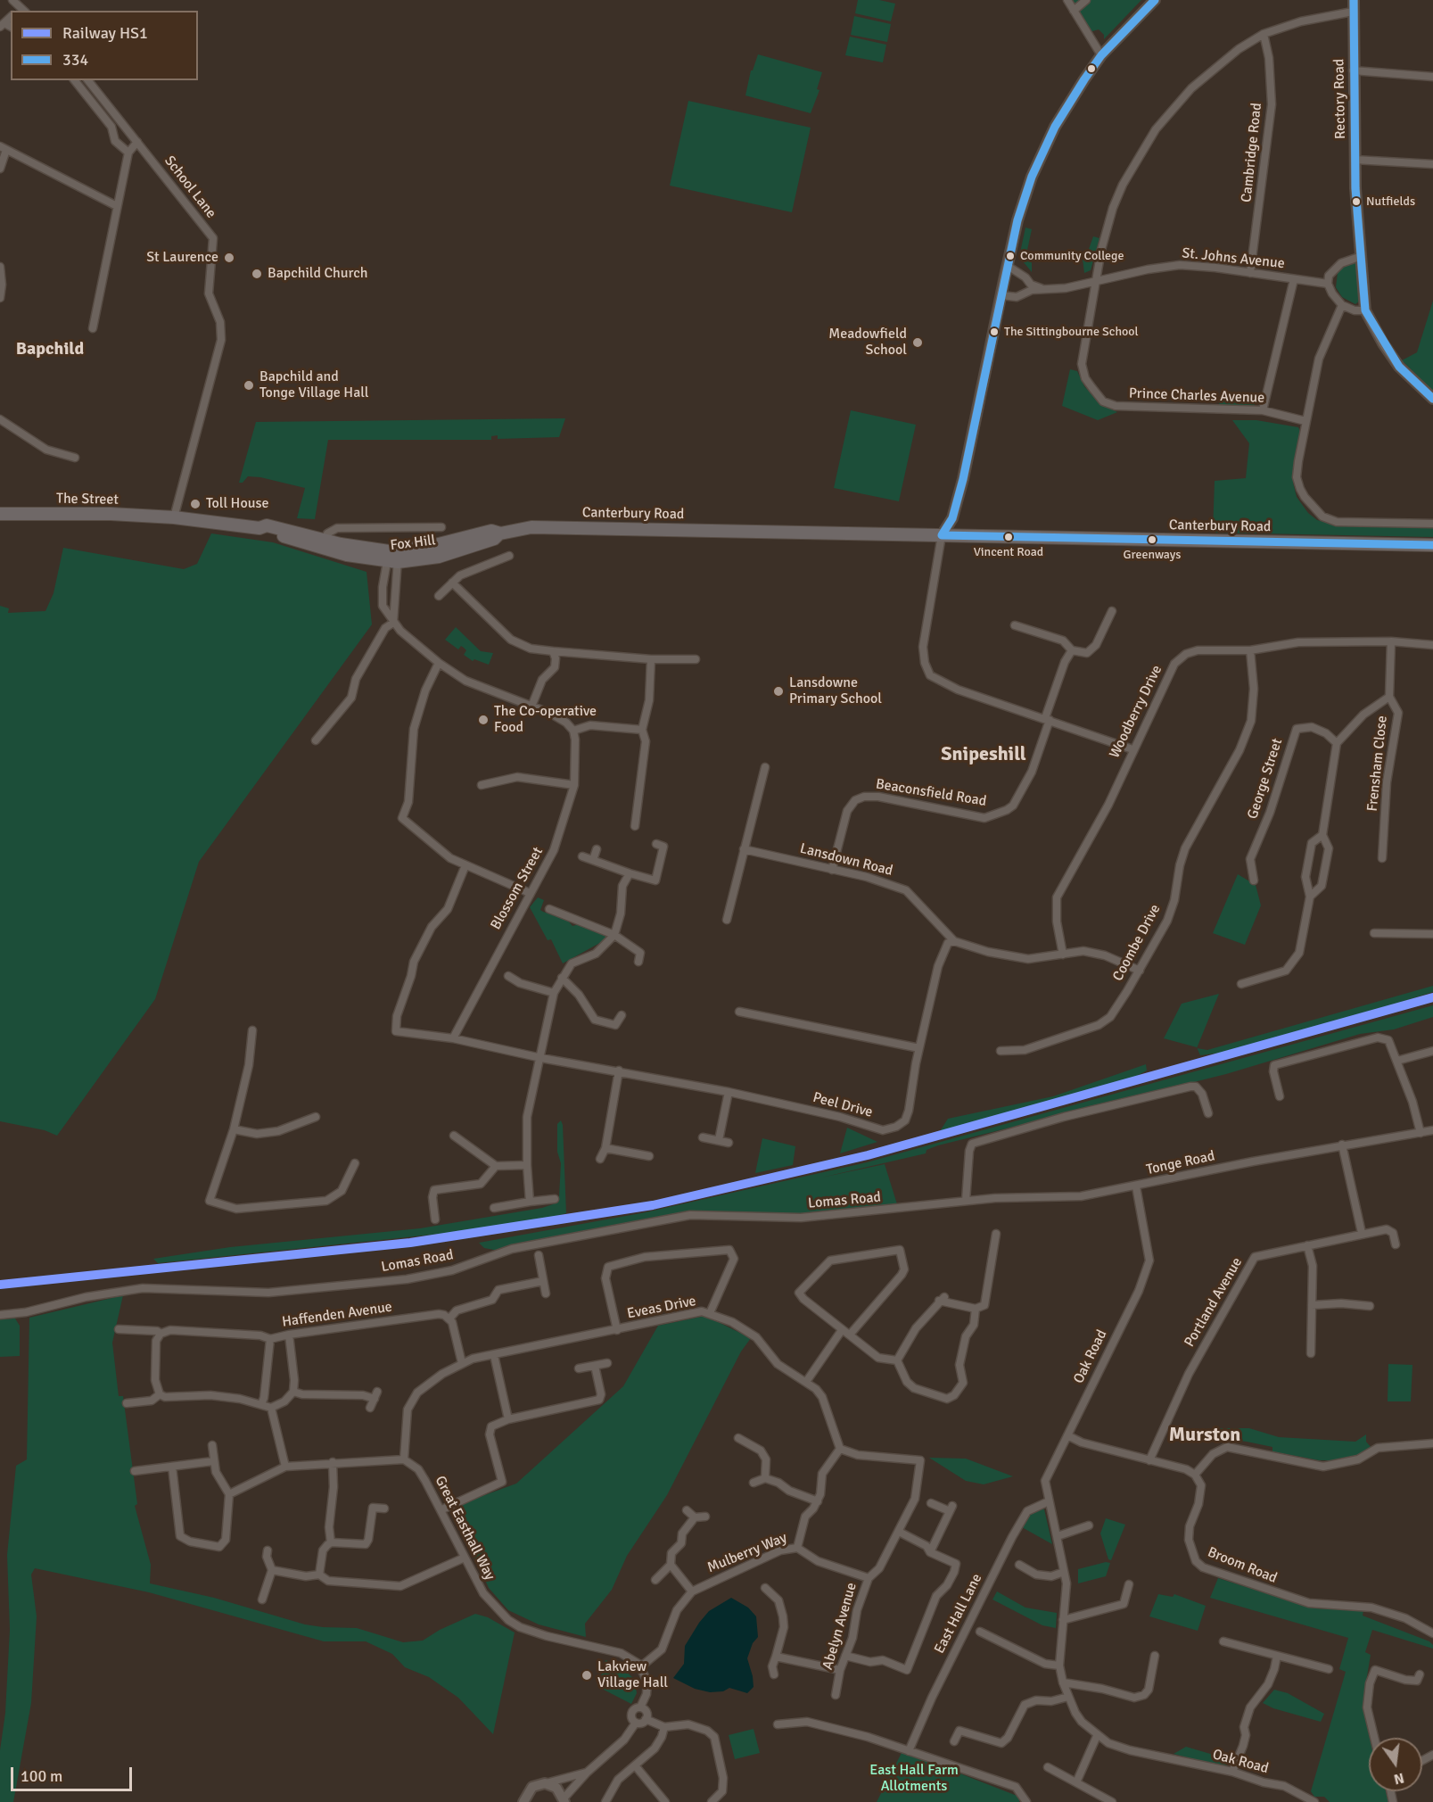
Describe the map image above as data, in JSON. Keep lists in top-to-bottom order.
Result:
{
  "streets": {
    "main road": ["The Street", "Canterbury Road", "Fox Hill"],
    "street": [
      "Rectory Road",
      "Cambridge Road",
      "School Lane",
      "St. Johns Avenue",
      "Prince Charles Avenue",
      "Woodberry Drive",
      "Frensham Close",
      "George Street",
      "Beaconsfield Road",
      "Lansdown Road",
      "Blossom Street",
      "Coombe Drive",
      "Peel Drive",
      "Tonge Road",
      "Lomas Road",
      "Portland Avenue",
      "Eveas Drive",
      "Haffenden Avenue",
      "Oak Road",
      "Great Easthall Way",
      "Mulberry Way",
      "Broom Road",
      "East Hall Lane",
      "Abelyn Avenue"
    ]
  },
  "crossings": [
    ["Rectory Road", "Prince Charles Avenue"],
    ["Cambridge Road", "St. Johns Avenue"],
    ["Cambridge Road", "Prince Charles Avenue"],
    ["School Lane", "The Street"],
    ["School Lane", "Fox Hill"],
    ["St. Johns Avenue", "Prince Charles Avenue"],
    ["The Street", "Fox Hill"],
    ["Canterbury Road", "Fox Hill"],
    ["Woodberry Drive", "Frensham Close"],
    ["Woodberry Drive", "Lansdown Road"],
    ["Woodberry Drive", "Coombe Drive"],
    ["Beaconsfield Road", "Lansdown Road"],
    ["Lansdown Road", "Coombe Drive"],
    ["Lansdown Road", "Peel Drive"],
    ["Blossom Street", "Peel Drive"],
    ["Tonge Road", "Lomas Road"],
    ["Tonge Road", "Oak Road"],
    ["Eveas Drive", "Mulberry Way"],
    ["Oak Road", "East Hall Lane"],
    ["Great Easthall Way", "Mulberry Way"],
    ["Mulberry Way", "Abelyn Avenue"]
  ],
  "districts": ["Bapchild", "Snipeshill", "Murston"],
  "parks": ["East Hall Farm Allotments"],
  "places": [
    "Nutfields",
    "Community College",
    "St Laurence",
    "Bapchild Church",
    "The Sittingbourne School",
    "Meadowfield School",
    "Bapchild and Tonge Village Hall",
    "Toll House",
    "Vincent Road",
    "Greenways",
    "Lansdowne Primary School",
    "The Co-operative Food",
    "Lakview Village Hall"
  ],
  "lines": ["transit line 334", "rail line HS1"],
  "legend": ["Railway HS1", "334"],
  "scale_bar": "100 m",
  "north": "bottom"
}
